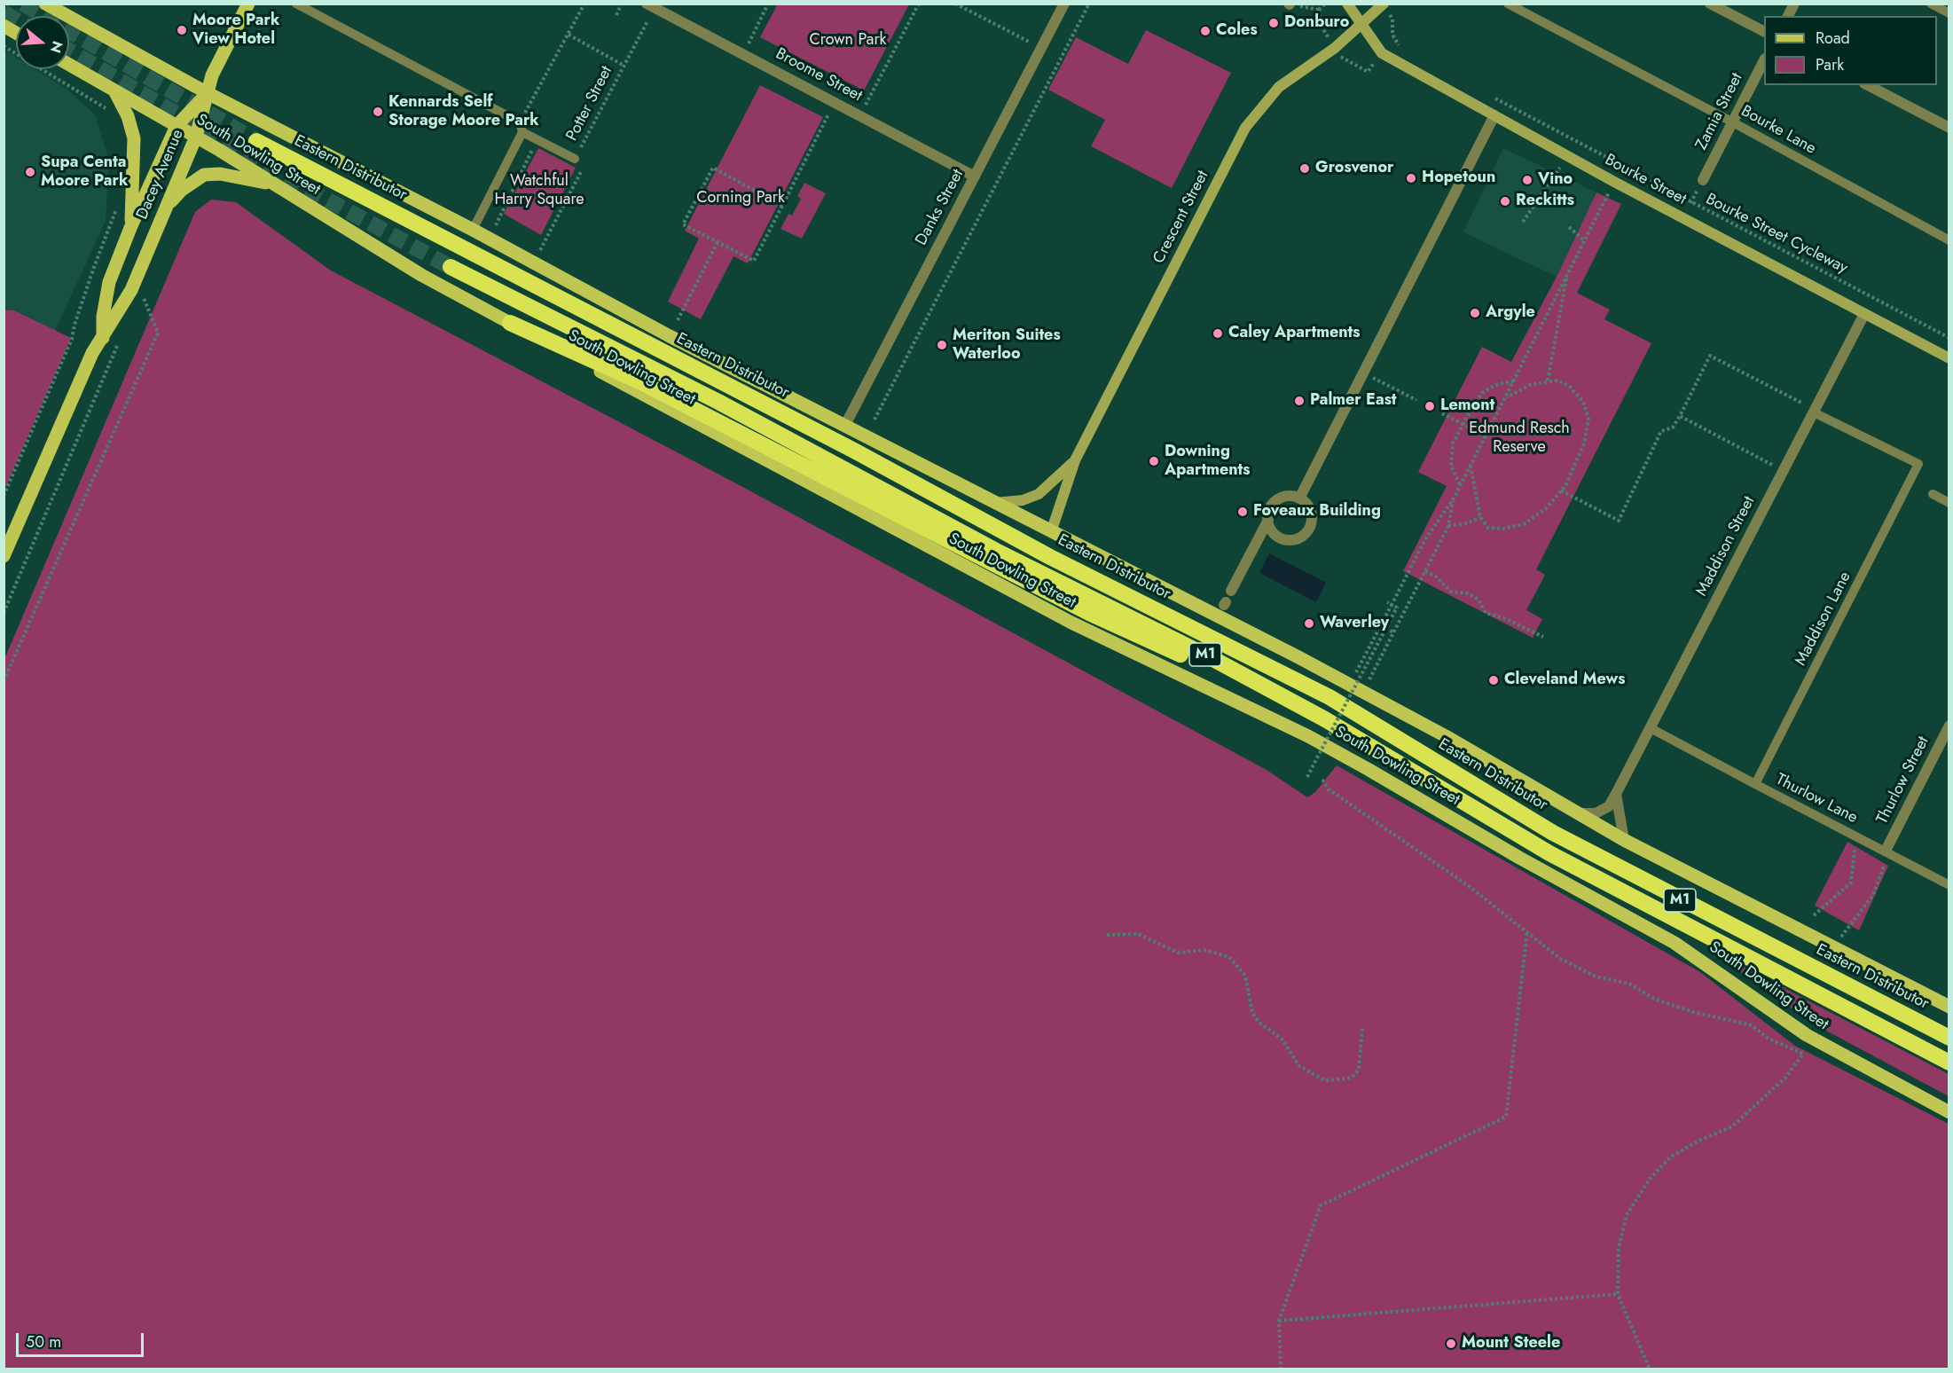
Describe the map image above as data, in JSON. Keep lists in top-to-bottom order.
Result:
{
  "streets": {
    "highway": ["Eastern Distributor", "M1"],
    "main road": [
      "South Dowling Street",
      "Dacey Avenue",
      "Bourke Street",
      "Crescent Street"
    ],
    "street": [
      "Broome Street",
      "Zamia Street",
      "Danks Street",
      "Maddison Street",
      "Thurlow Street"
    ],
    "lane": ["Bourke Lane", "Maddison Lane", "Thurlow Lane"],
    "path": ["Potter Street", "Bourke Street Cycleway"]
  },
  "crossings": [
    ["Broome Street", "Danks Street"],
    ["Zamia Street", "Bourke Lane"],
    ["South Dowling Street", "Dacey Avenue"],
    ["South Dowling Street", "Danks Street"],
    ["South Dowling Street", "Crescent Street"],
    ["South Dowling Street", "Maddison Street"],
    ["Bourke Street", "Crescent Street"],
    ["Bourke Street", "Maddison Street"],
    ["Maddison Street", "Maddison Lane"],
    ["Maddison Lane", "Thurlow Lane"],
    ["Thurlow Street", "Thurlow Lane"]
  ],
  "parks": [
    "Crown Park",
    "Watchful Harry Square",
    "Corning Park",
    "Edmund Resch Reserve"
  ],
  "places": [
    "Donburo",
    "Moore Park View Hotel",
    "Coles",
    "Kennards Self Storage Moore Park",
    "Grosvenor",
    "Supa Centa Moore Park",
    "Hopetoun",
    "Vino",
    "Reckitts",
    "Argyle",
    "Caley Apartments",
    "Meriton Suites Waterloo",
    "Palmer East",
    "Lemont",
    "Downing Apartments",
    "Foveaux Building",
    "Waverley",
    "Cleveland Mews",
    "Mount Steele"
  ],
  "legend": ["Road", "Park"],
  "scale_bar": "50 m",
  "north": "right"
}
